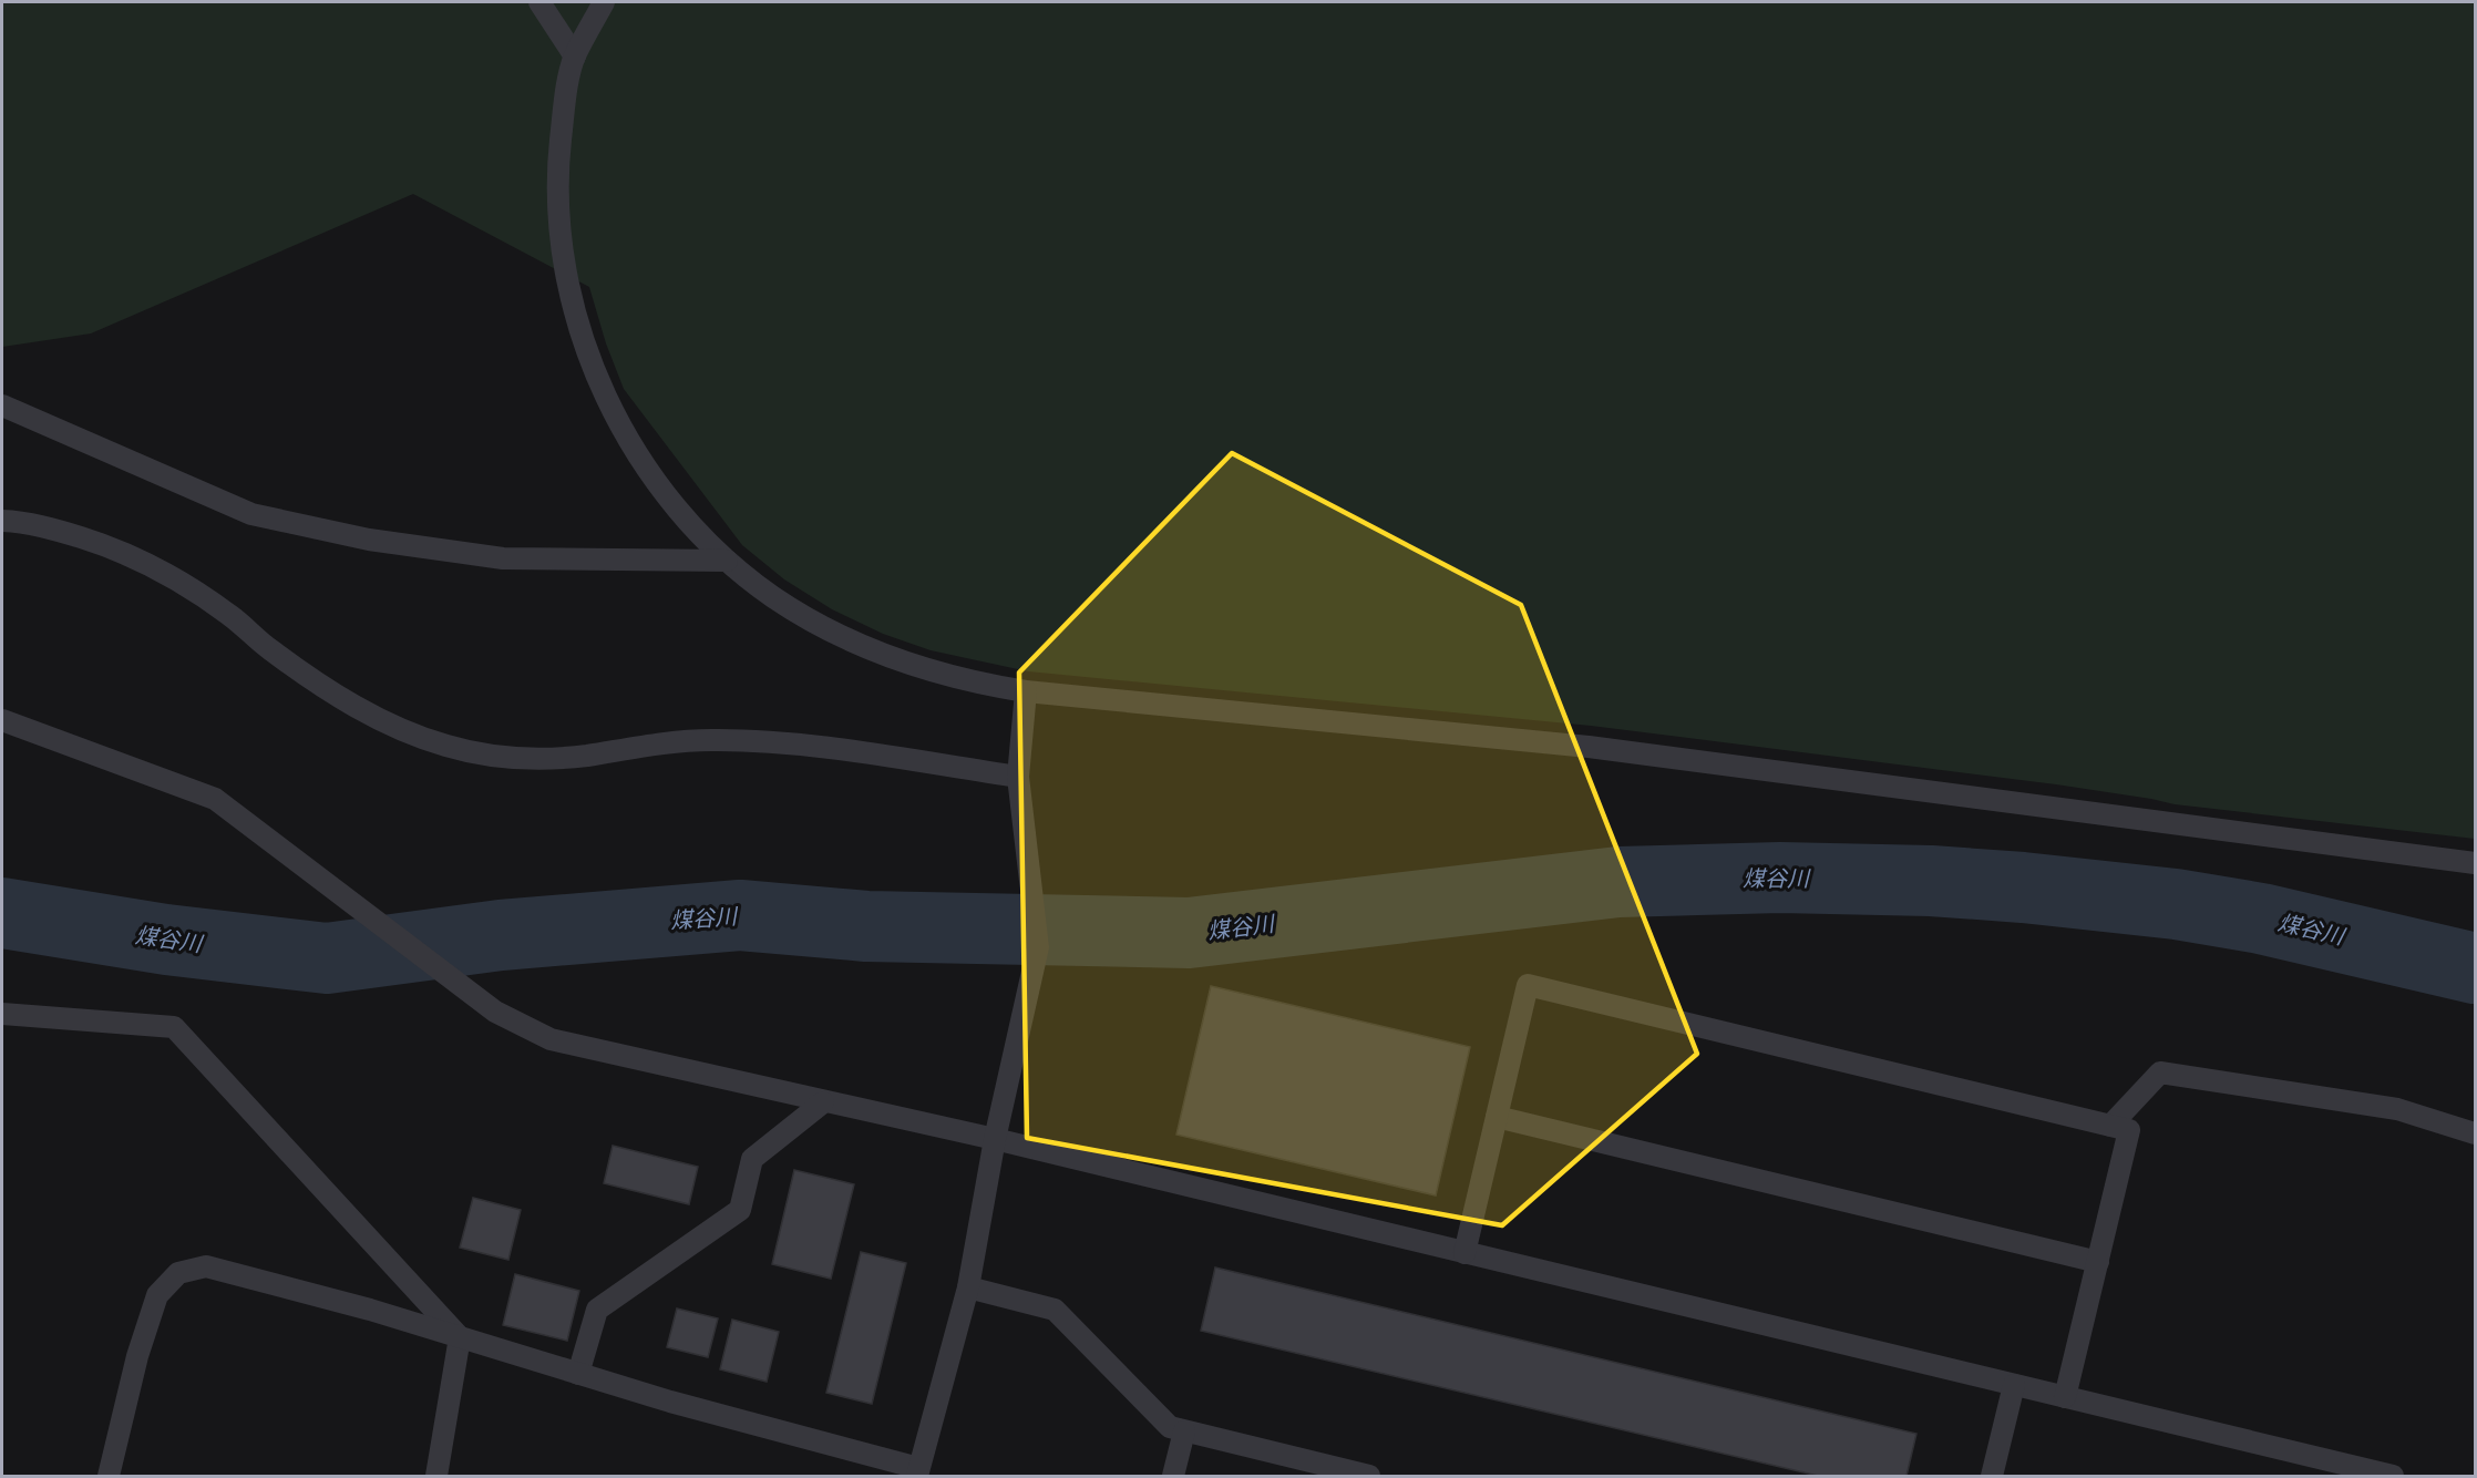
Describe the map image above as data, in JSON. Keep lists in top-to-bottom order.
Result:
{
  "water": ["煤谷川"]
}
